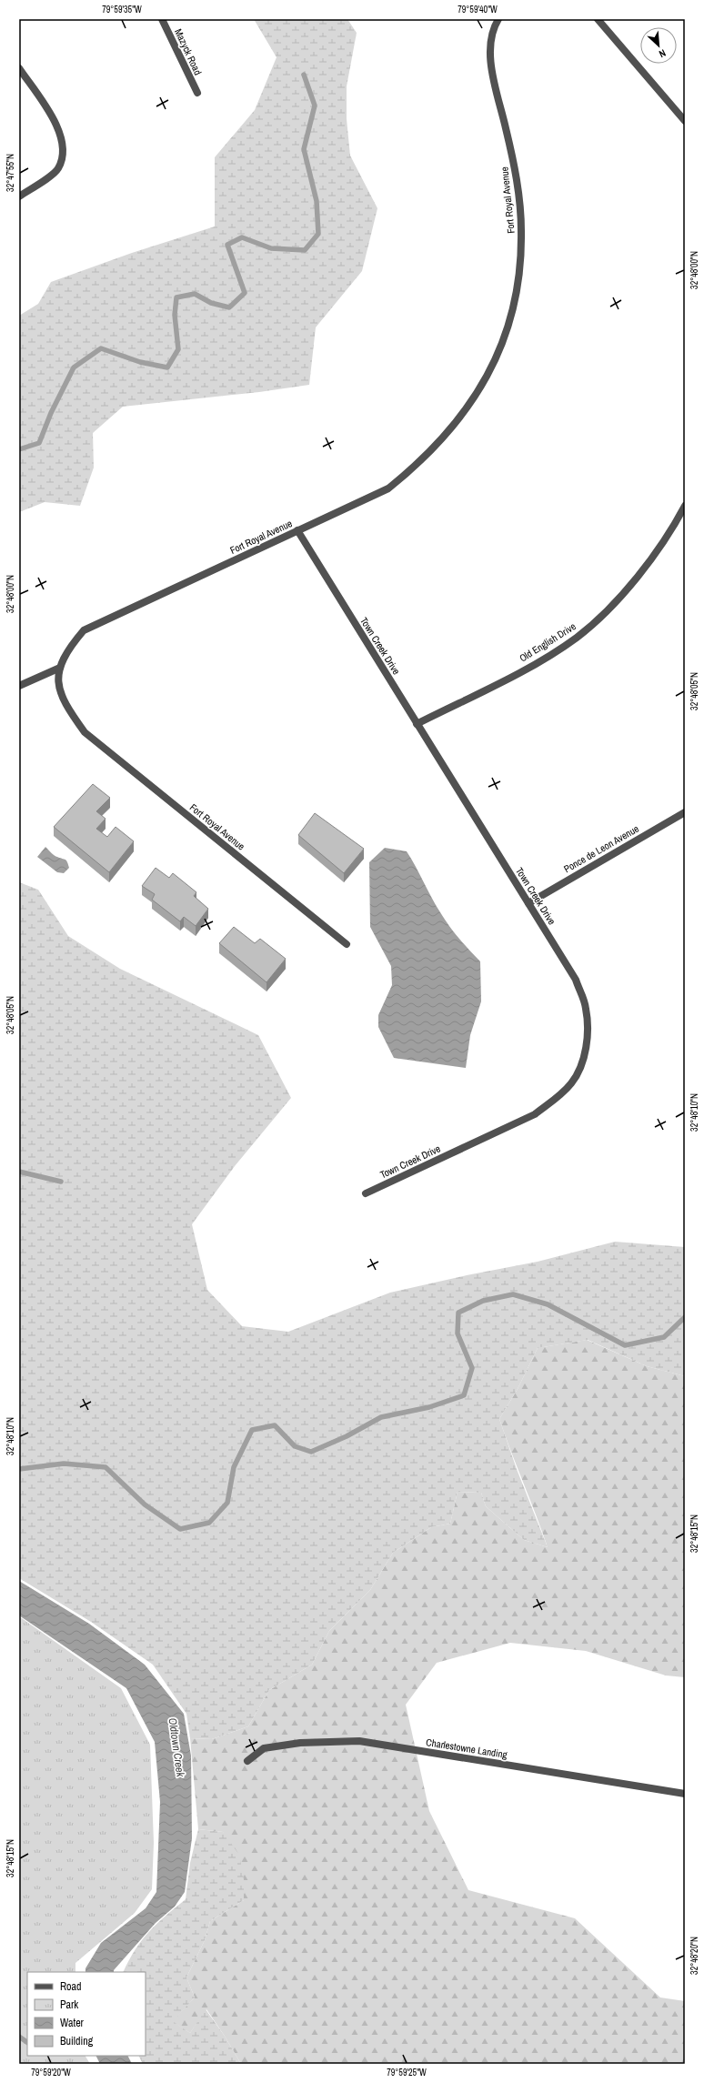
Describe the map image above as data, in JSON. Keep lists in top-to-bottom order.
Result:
{
  "streets": {
    "street": [
      "Mazyck Road",
      "Fort Royal Avenue",
      "Old English Drive",
      "Town Creek Drive",
      "Ponce de Leon Avenue",
      "Charlestowne Landing"
    ]
  },
  "crossings": [
    ["Fort Royal Avenue", "Town Creek Drive"],
    ["Old English Drive", "Town Creek Drive"],
    ["Town Creek Drive", "Ponce de Leon Avenue"]
  ],
  "water": ["Oldtown Creek"],
  "legend": [
    "Road",
    "Park",
    "Water",
    "Building"
  ],
  "north": "bottom right",
  "coordinates": [
    "79°59'35\"W",
    "79°59'40\"W",
    "32°47'55\"N",
    "32°48'00\"N",
    "32°48'05\"N",
    "32°48'10\"N",
    "32°48'15\"N",
    "32°48'20\"N",
    "79°59'20\"W",
    "79°59'25\"W"
  ]
}
